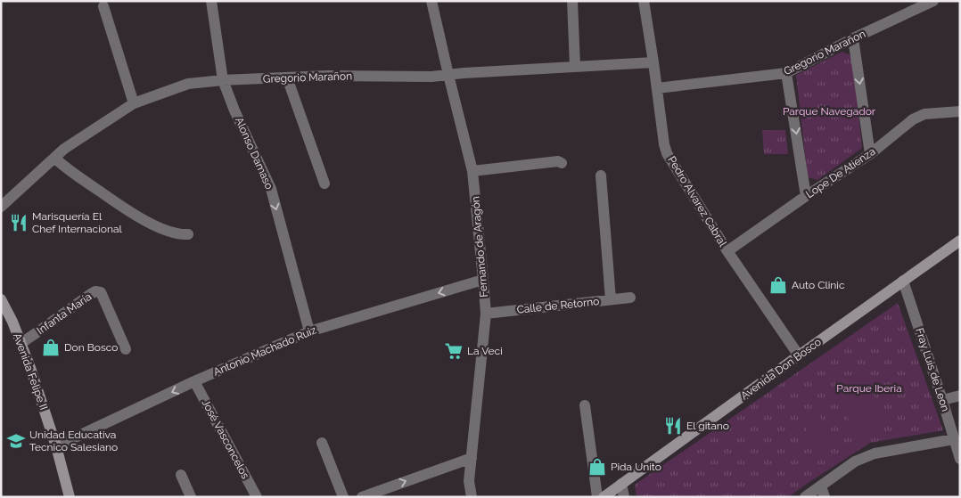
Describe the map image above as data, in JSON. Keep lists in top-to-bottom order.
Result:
{
  "streets": {
    "main road": ["Avenida Don Bosco", "Avenida Felipe II"],
    "street": [
      "Gregorio Marañon",
      "Alonso Damaso",
      "Lope De Atienza",
      "Pedro Alvarez Cabral",
      "Fernando de Aragón",
      "Calle de Retorno",
      "Infanta María",
      "Antonio Machado Ruiz",
      "Fray Luis de Leon",
      "José Vasconcelos"
    ]
  },
  "crossings": [
    ["Gregorio Marañon", "Alonso Damaso"],
    ["Gregorio Marañon", "Pedro Alvarez Cabral"],
    ["Gregorio Marañon", "Fernando de Aragón"],
    ["Alonso Damaso", "Antonio Machado Ruiz"],
    ["Lope De Atienza", "Pedro Alvarez Cabral"],
    ["Pedro Alvarez Cabral", "Avenida Don Bosco"],
    ["Fernando de Aragón", "Calle de Retorno"],
    ["Fernando de Aragón", "Antonio Machado Ruiz"],
    ["Infanta María", "Avenida Felipe II"],
    ["Antonio Machado Ruiz", "Avenida Felipe II"],
    ["Antonio Machado Ruiz", "José Vasconcelos"],
    ["Avenida Don Bosco", "Fray Luis de Leon"]
  ],
  "one_way": ["Antonio Machado Ruiz"],
  "parks": ["Parque Navegador", "Parque Iberia"],
  "places": {
    "restaurant": ["Marisquería El Chef Internacional", "El gitano"],
    "shop": ["Auto Clinic", "Don Bosco", "Pida Unito"],
    "supermarket": ["La Veci"],
    "school or university": ["Unidad Educativa Tecnico Salesiano"]
  }
}
